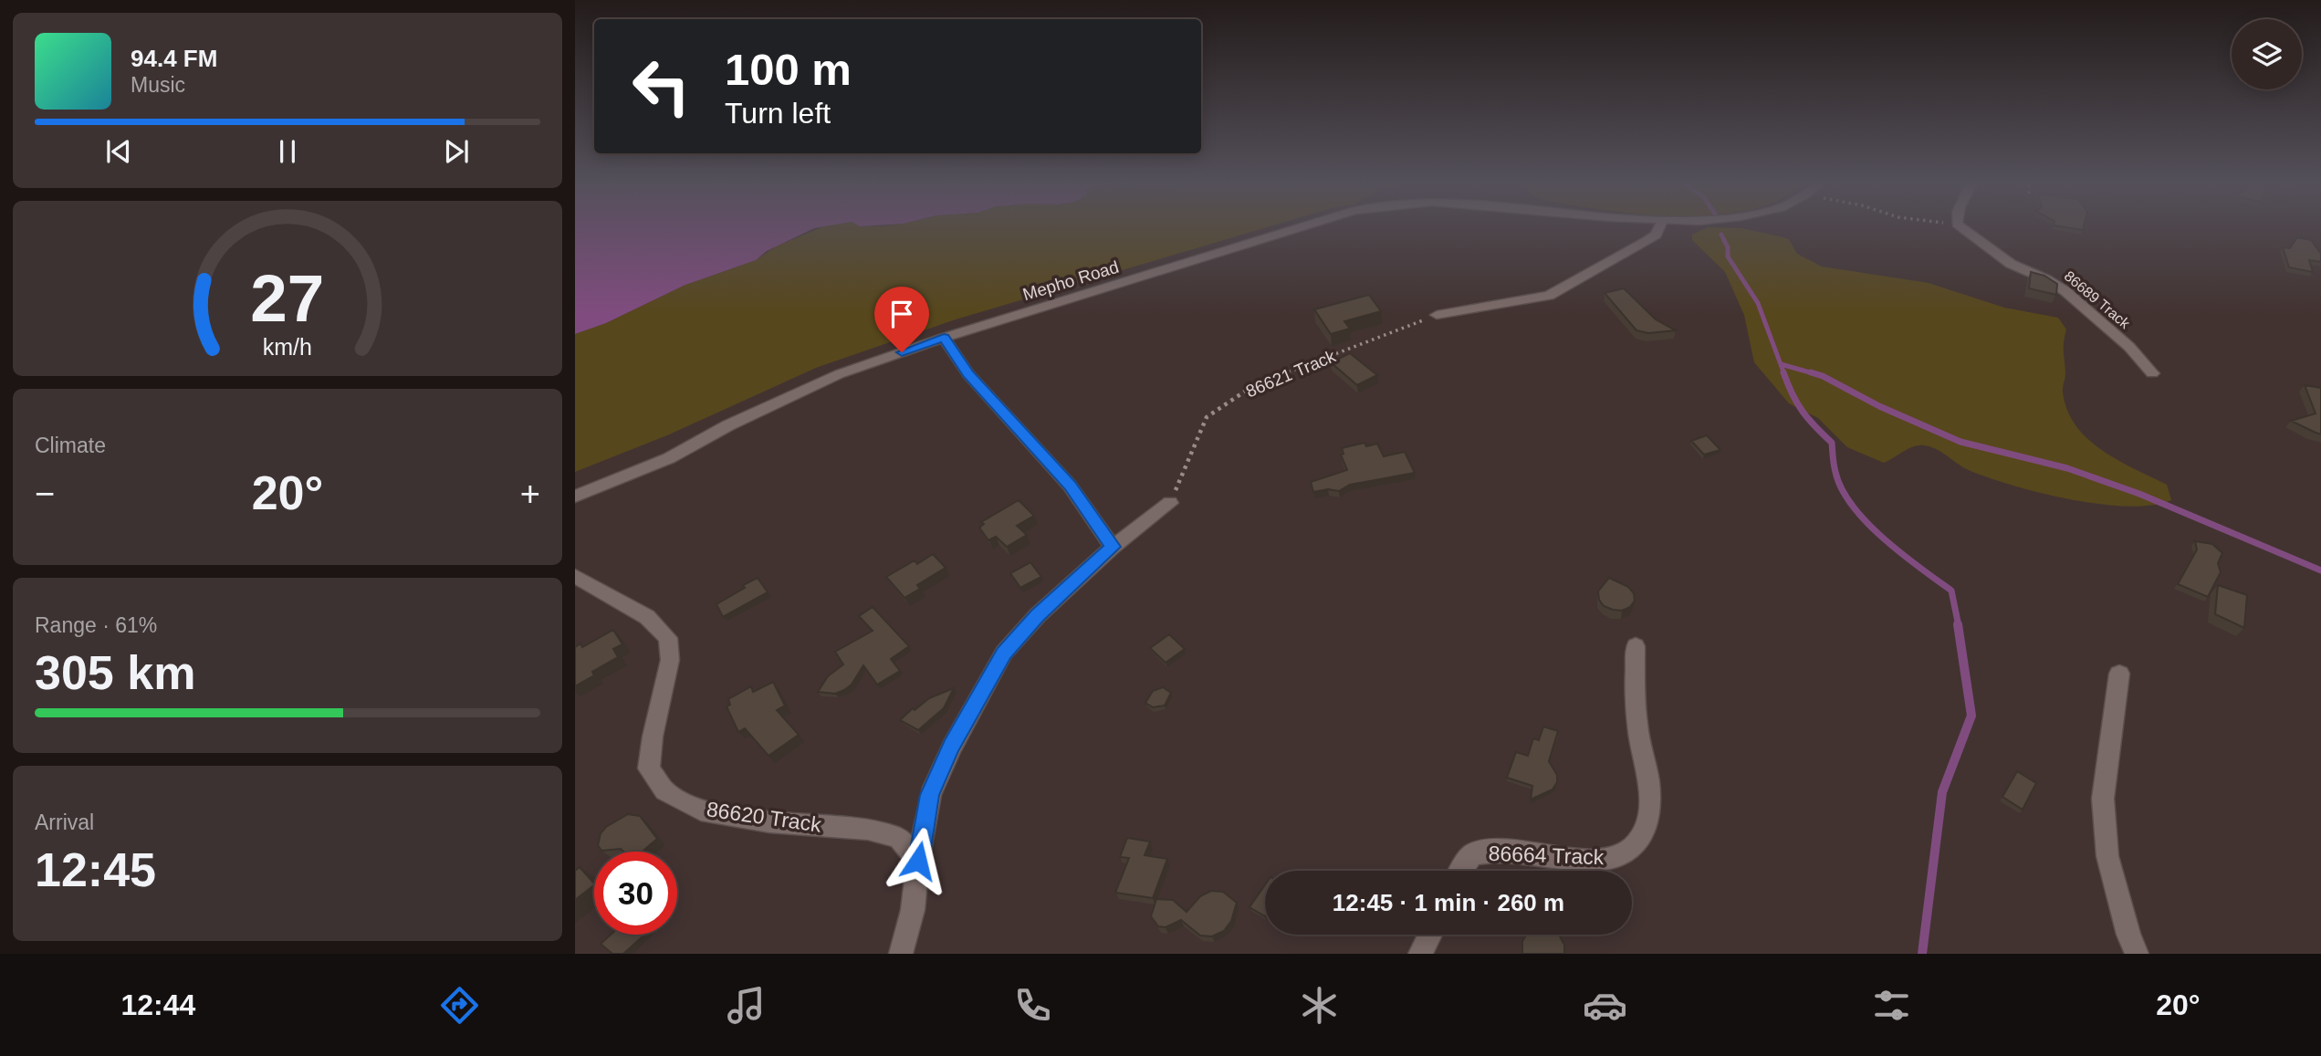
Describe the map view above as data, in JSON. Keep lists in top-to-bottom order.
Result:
{
  "streets": {
    "street": [
      "Mepho Road",
      "86689 Track",
      "86620 Track",
      "86664 Track"
    ],
    "path": ["86621 Track"]
  },
  "page": {
    "turn": ["100 m", "Turn left"],
    "song": ["94.4 FM", "Music"],
    "tile": [
      "Climate",
      ["Range · 61%", "305 km"],
      ["Arrival", "12:45"]
    ],
    "heat": ["−", "20°", "+"],
    "limit": "30",
    "trip": "12:45 · 1 min · 260 m",
    "tabs": ["12:44", "20°"],
    "gauge": ["27", "km/h"]
  }
}
